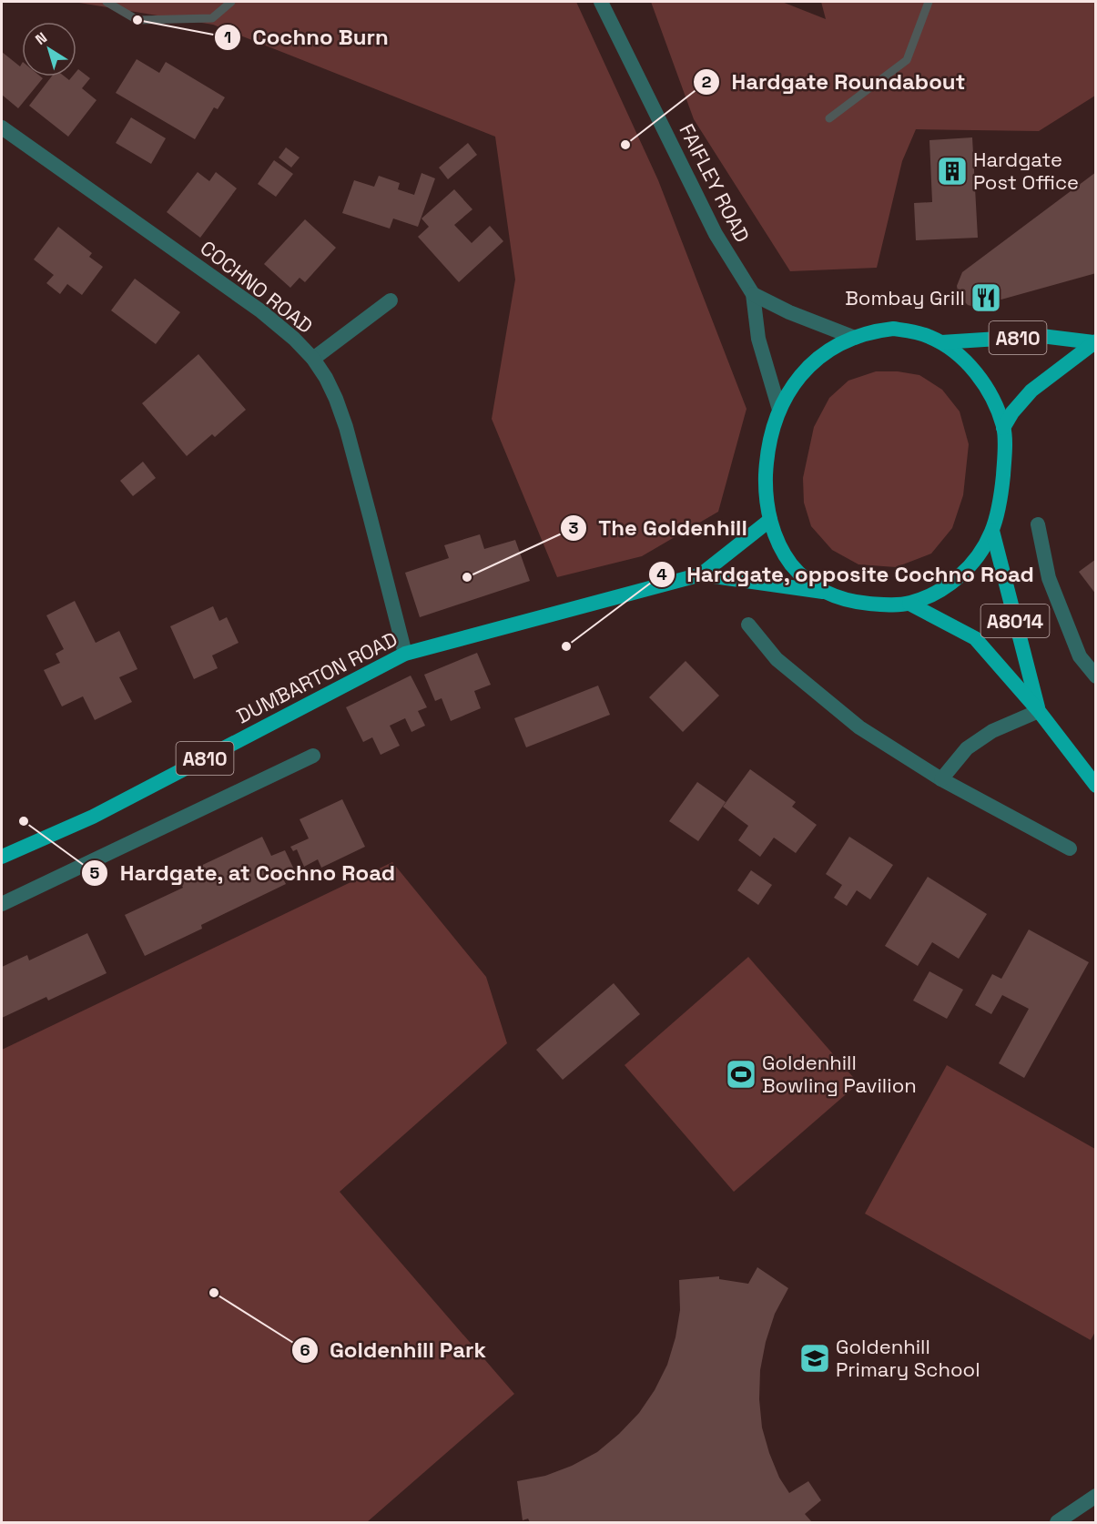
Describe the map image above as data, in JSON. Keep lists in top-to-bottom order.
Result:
{
  "streets": {
    "main road": ["A810", "A8014", "DUMBARTON ROAD"],
    "street": ["FAIFLEY ROAD", "COCHNO ROAD"]
  },
  "crossings": [
    ["FAIFLEY ROAD", "A810"],
    ["COCHNO ROAD", "DUMBARTON ROAD"],
    ["A810", "A8014"],
    ["A810", "DUMBARTON ROAD"]
  ],
  "places": {
    "other": [
      "Cochno Burn",
      "Hardgate Roundabout",
      "The Goldenhill",
      "Hardgate, opposite Cochno Road",
      "Hardgate, at Cochno Road",
      "Goldenhill Park"
    ],
    "building": ["Hardgate Post Office"],
    "restaurant": ["Bombay Grill"],
    "sports": ["Goldenhill Bowling Pavilion"],
    "school or university": ["Goldenhill Primary School"]
  },
  "north": "top left"
}
